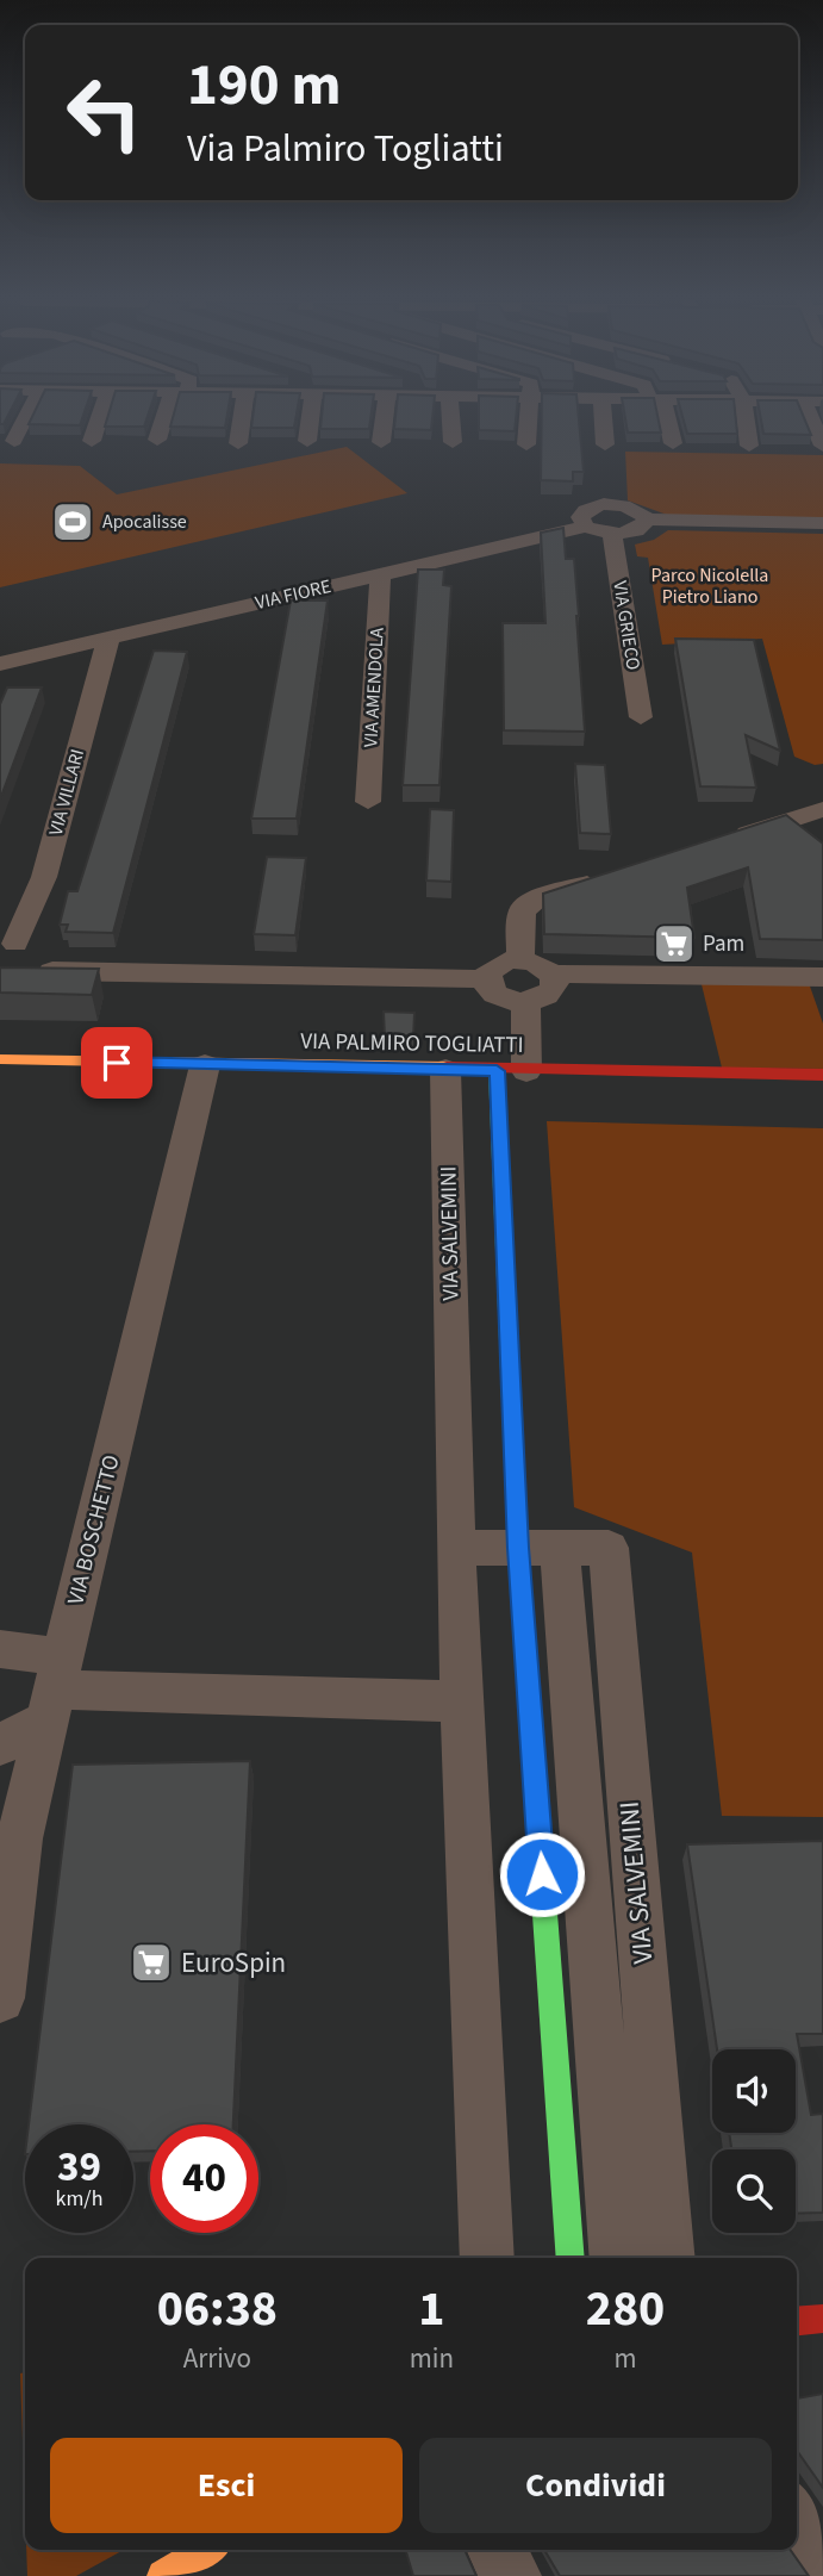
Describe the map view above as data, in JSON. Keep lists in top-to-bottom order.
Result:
{
  "streets": {
    "street": [
      "VIA FIORE",
      "VIA GRIECO",
      "VIA AMENDOLA",
      "VIA VILLARI",
      "VIA PALMIRO TOGLIATTI",
      "VIA SALVEMINI",
      "VIA BOSCHETTO"
    ]
  },
  "crossings": [
    ["VIA FIORE", "VIA GRIECO"],
    ["VIA FIORE", "VIA AMENDOLA"],
    ["VIA FIORE", "VIA VILLARI"],
    ["VIA PALMIRO TOGLIATTI", "VIA SALVEMINI"],
    ["VIA PALMIRO TOGLIATTI", "VIA BOSCHETTO"]
  ],
  "parks": ["Parco Nicolella Pietro Liano"],
  "places": {
    "sports": ["Apocalisse"],
    "supermarket": ["Pam", "EuroSpin"]
  },
  "page": {
    "turn": ["190 m", "Via Palmiro Togliatti"],
    "speed": "39 km/h",
    "limit": "40",
    "eta": [
      "06:38",
      "Arrivo",
      "1",
      "min",
      "280",
      "m"
    ],
    "buttons": ["Esci", "Condividi"]
  }
}
